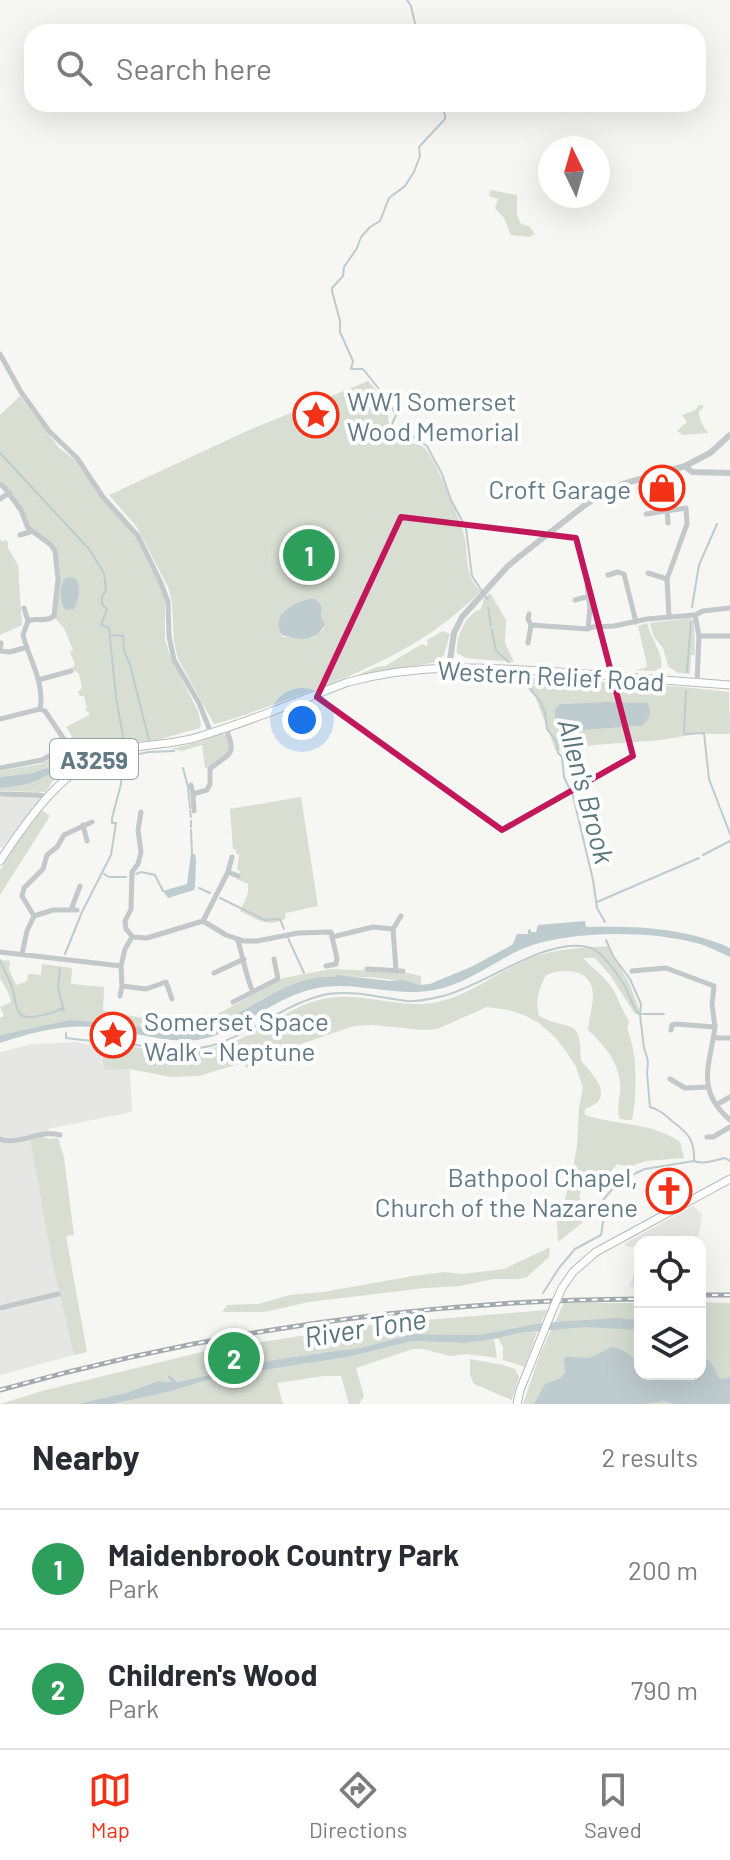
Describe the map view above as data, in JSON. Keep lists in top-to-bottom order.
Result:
{
  "streets": {
    "main road": ["Western Relief Road", "A3259"]
  },
  "crossings": [
    ["Western Relief Road", "A3259"]
  ],
  "water": ["Allen's Brook", "River Tone"],
  "places": {
    "place": ["WW1 Somerset Wood Memorial", "Somerset Space Walk - Neptune"],
    "shop": ["Croft Garage"],
    "church": ["Bathpool Chapel, Church of the Nazarene"]
  },
  "north": "top",
  "page": {
    "search": "Search here",
    "pins": ["1", "2"],
    "heading": ["Nearby", "2 results"],
    "list": [
      {
        "mark": "1",
        "name": "Maidenbrook Country Park",
        "note": "Park",
        "value": "200 m"
      },
      {
        "mark": "2",
        "name": "Children's Wood",
        "note": "Park",
        "value": "790 m"
      }
    ],
    "nav": ["Map", "Directions", "Saved"]
  }
}
